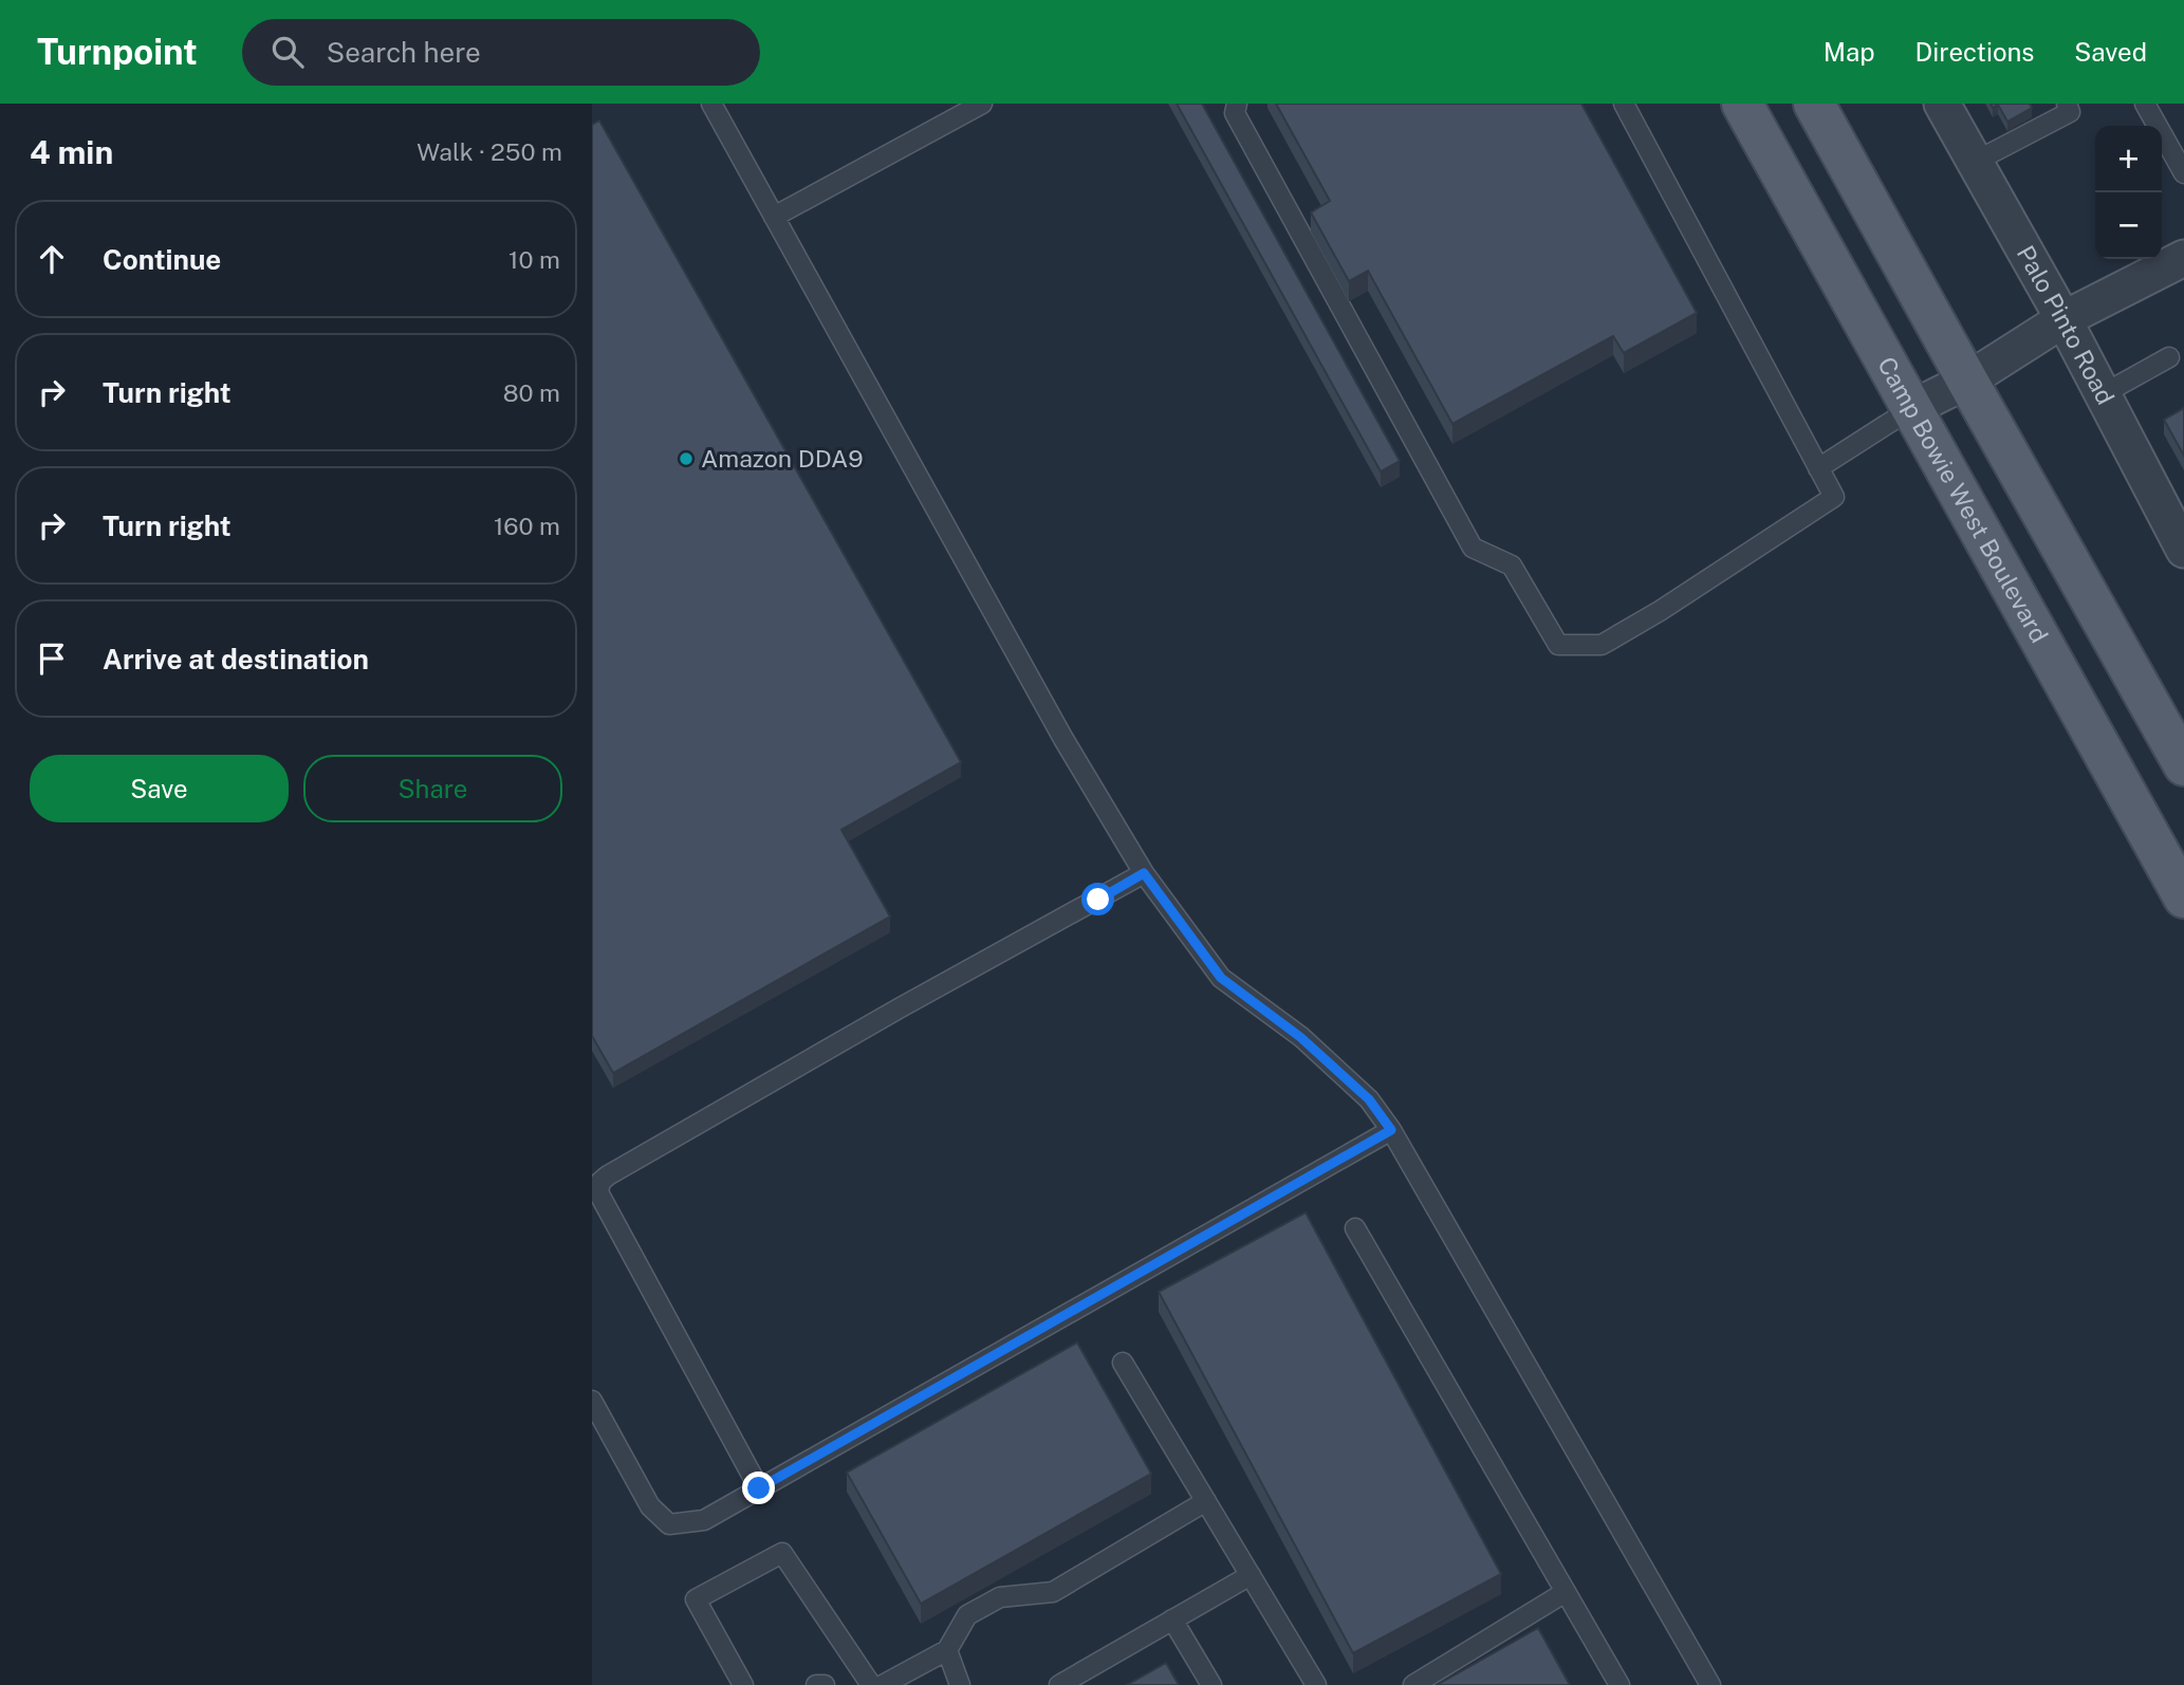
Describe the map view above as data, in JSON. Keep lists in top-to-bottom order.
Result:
{
  "streets": {
    "main road": ["Camp Bowie West Boulevard"],
    "street": ["Palo Pinto Road"]
  },
  "places": ["Amazon DDA9"],
  "page": {
    "header": "Turnpoint",
    "search": "Search here",
    "nav": ["Map", "Directions", "Saved"],
    "heading": ["4 min", "Walk · 250 m"],
    "map_buttons": ["+", "−"],
    "list": [
      ["Continue", "10 m"],
      ["Turn right", "80 m"],
      ["Turn right", "160 m"],
      "Arrive at destination"
    ],
    "buttons": ["Save", "Share"]
  }
}
